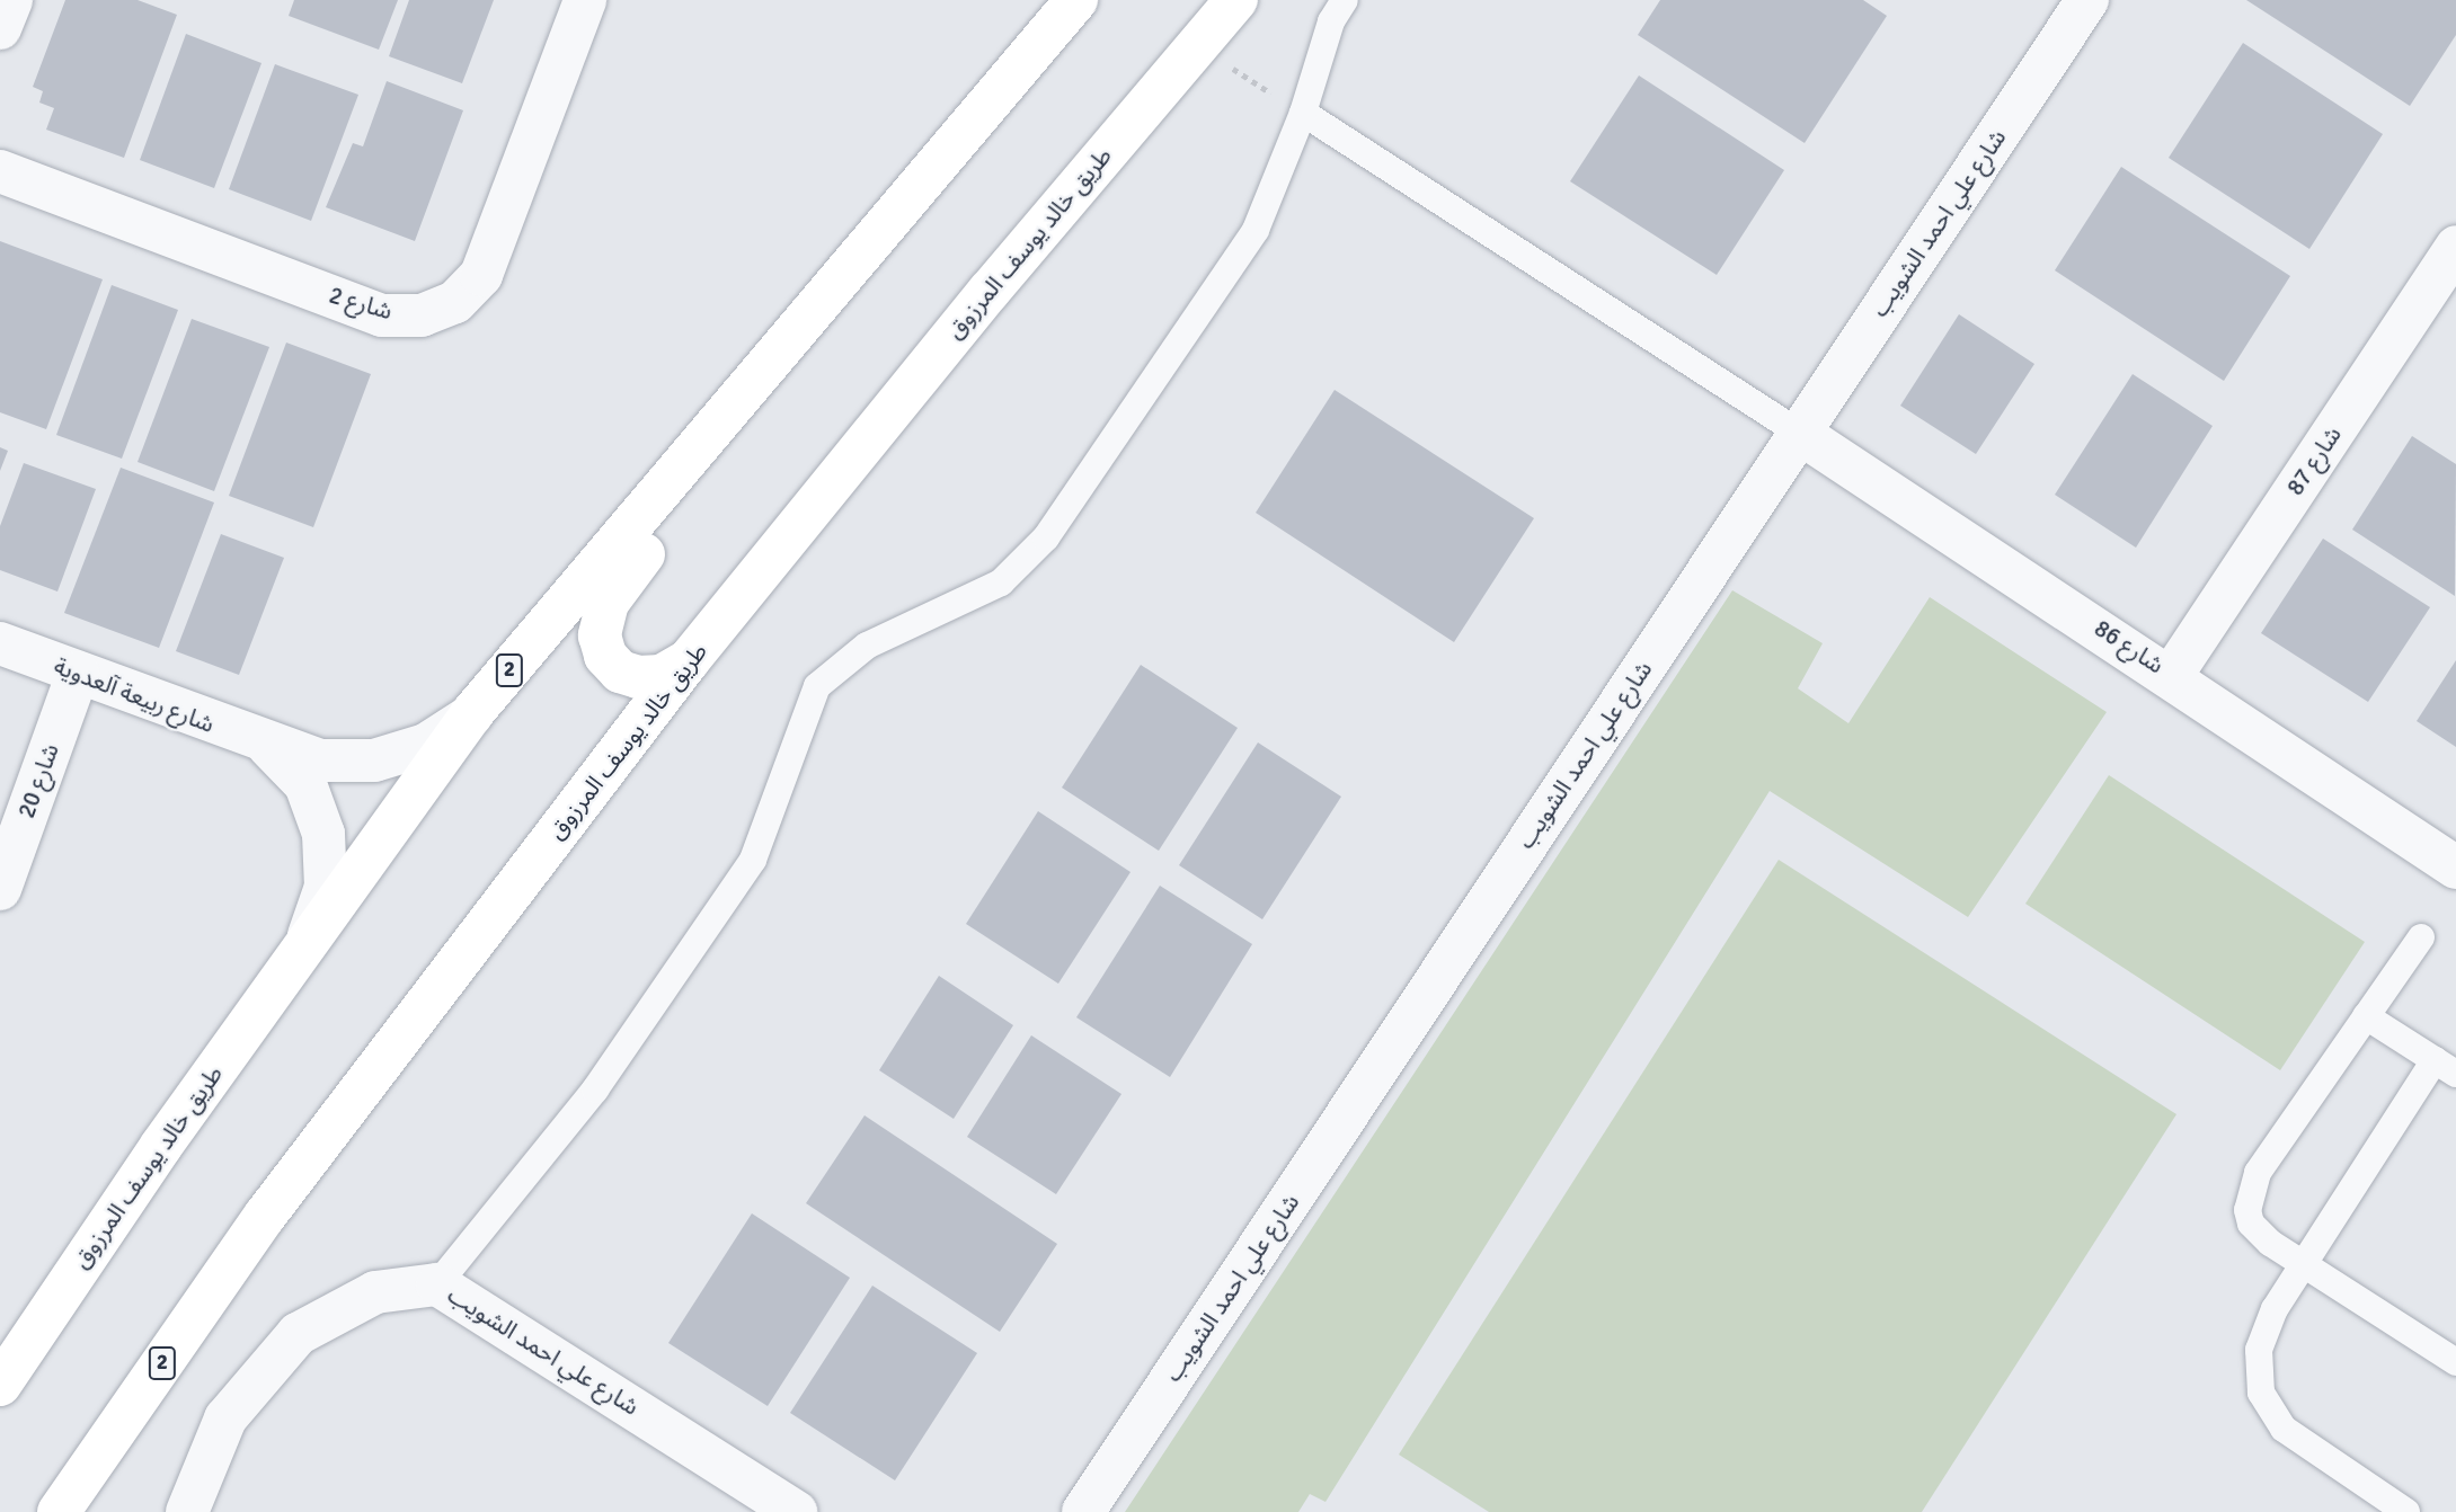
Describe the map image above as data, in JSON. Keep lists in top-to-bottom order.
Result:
{
  "streets": {
    "main road": ["طريق خالد يوسف المرزوق", "2"],
    "street": [
      "شارع علي احمد الشويب",
      "شارع 2",
      "شارع 87",
      "شارع 86",
      "شارع ربيعة آلعدوية",
      "شارع 20"
    ]
  },
  "crossings": [
    ["شارع علي احمد الشويب", "شارع 86"],
    ["طريق خالد يوسف المرزوق", "شارع ربيعة آلعدوية"],
    ["شارع 87", "شارع 86"],
    ["شارع ربيعة آلعدوية", "شارع 20"]
  ]
}
